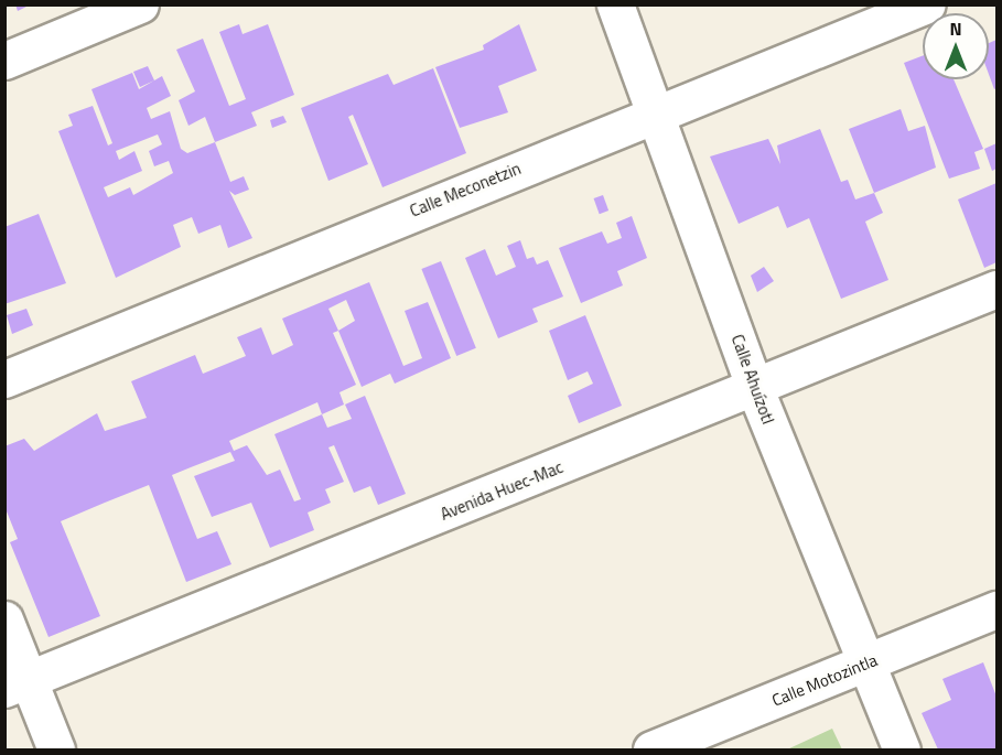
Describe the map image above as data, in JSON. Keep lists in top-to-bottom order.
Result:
{
  "streets": {
    "street": [
      "Calle Meconetzin",
      "Calle Ahuízotl",
      "Avenida Huec-Mac",
      "Calle Motozintla"
    ]
  },
  "crossings": [
    ["Calle Meconetzin", "Calle Ahuízotl"],
    ["Calle Ahuízotl", "Avenida Huec-Mac"],
    ["Calle Ahuízotl", "Calle Motozintla"]
  ],
  "north": "top"
}
